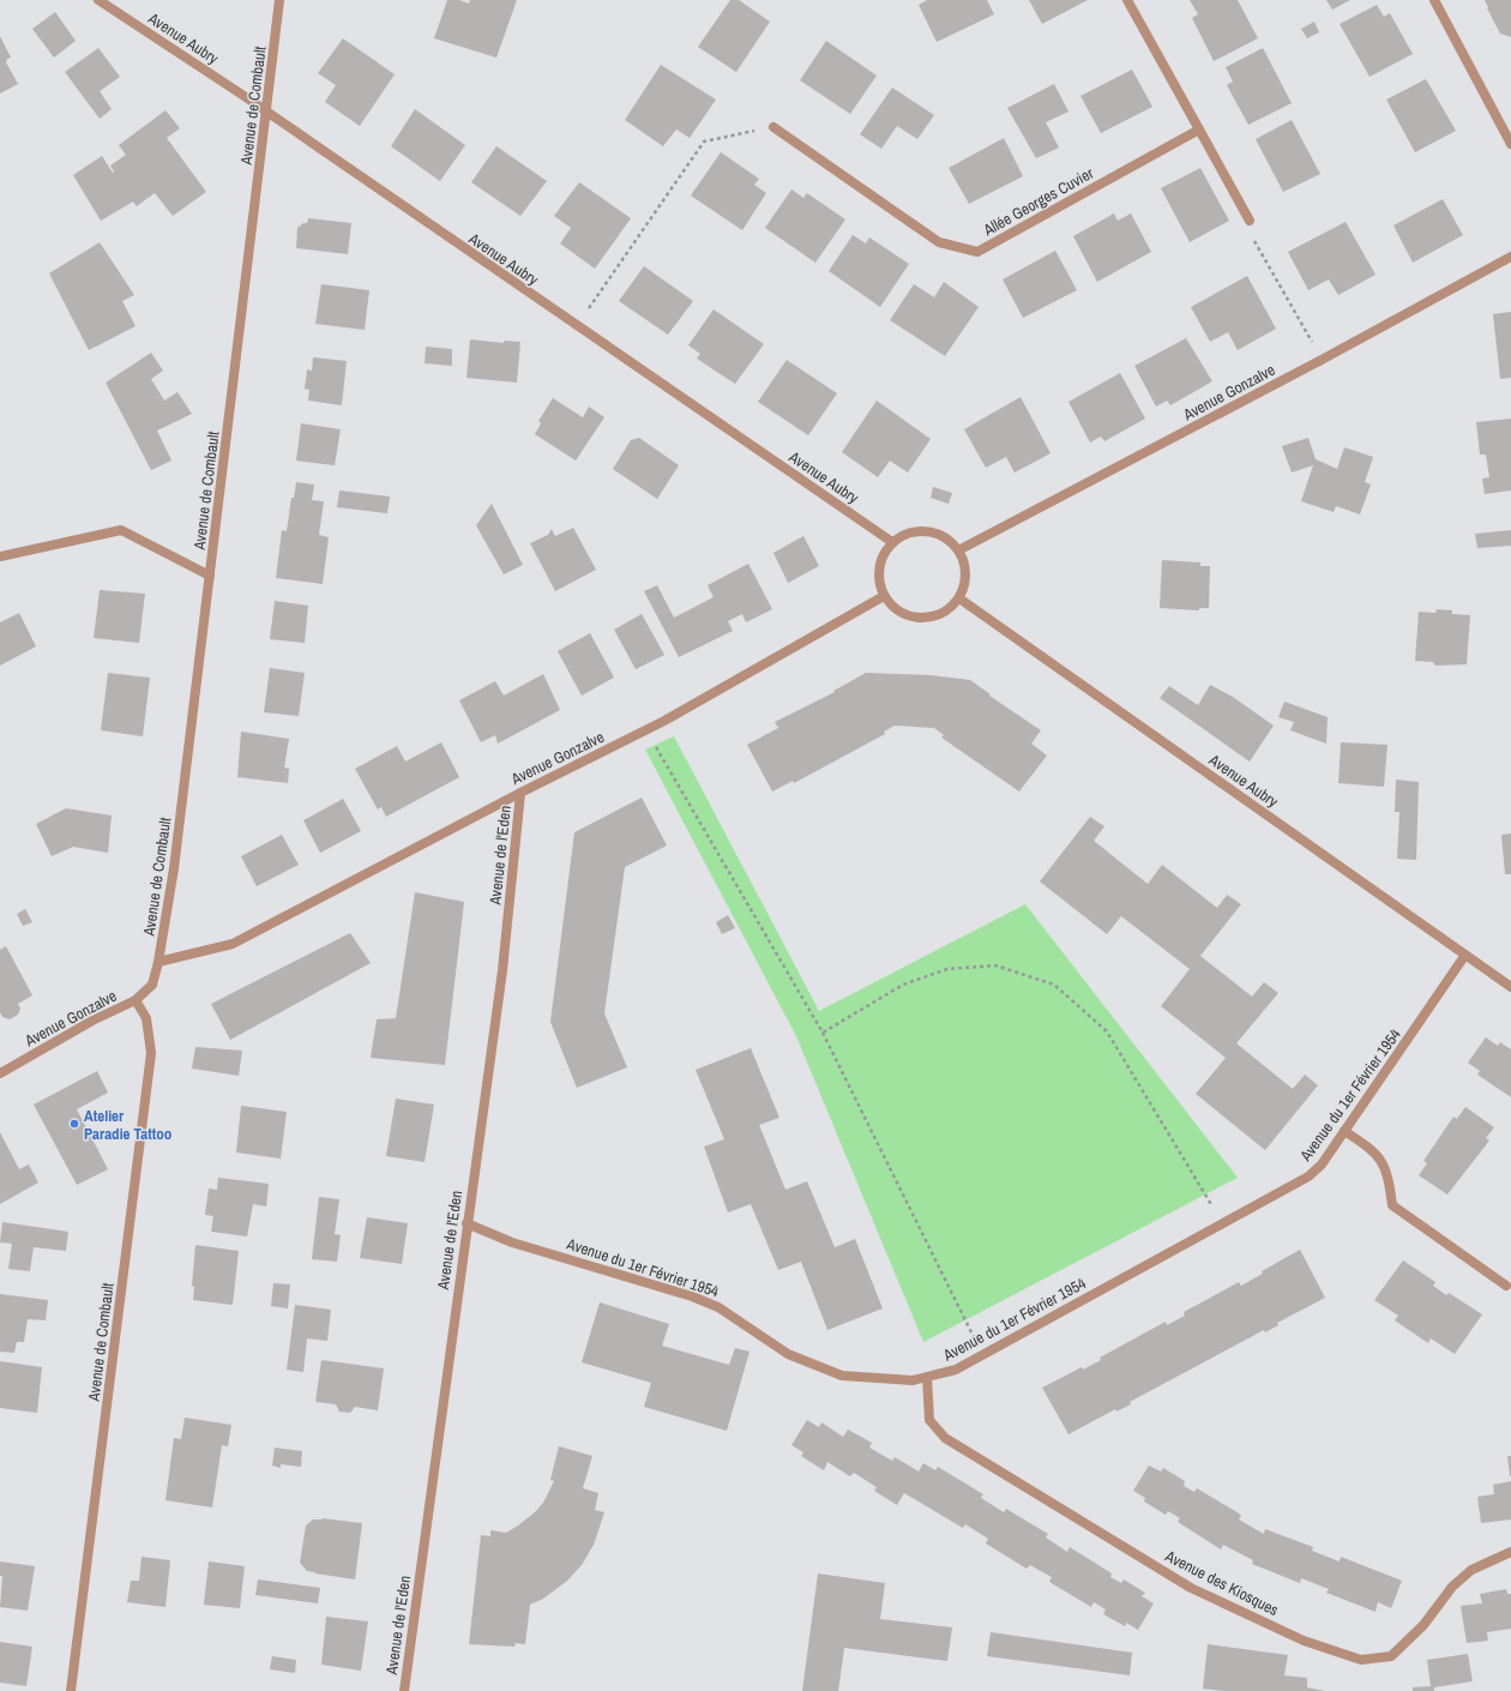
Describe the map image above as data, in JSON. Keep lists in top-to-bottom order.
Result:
{
  "streets": {
    "street": [
      "Avenue Aubry",
      "Avenue de Combault",
      "Allée Georges Cuvier",
      "Avenue Gonzalve",
      "Avenue de l'Eden",
      "Avenue du 1er Février 1954",
      "Avenue des Kiosques"
    ]
  },
  "crossings": [
    ["Avenue Aubry", "Avenue de Combault"],
    ["Avenue Aubry", "Avenue Gonzalve"],
    ["Avenue Aubry", "Avenue du 1er Février 1954"],
    ["Avenue de Combault", "Avenue Gonzalve"],
    ["Avenue Gonzalve", "Avenue de l'Eden"],
    ["Avenue de l'Eden", "Avenue du 1er Février 1954"],
    ["Avenue du 1er Février 1954", "Avenue des Kiosques"]
  ],
  "places": ["Atelier Paradie Tattoo"]
}
